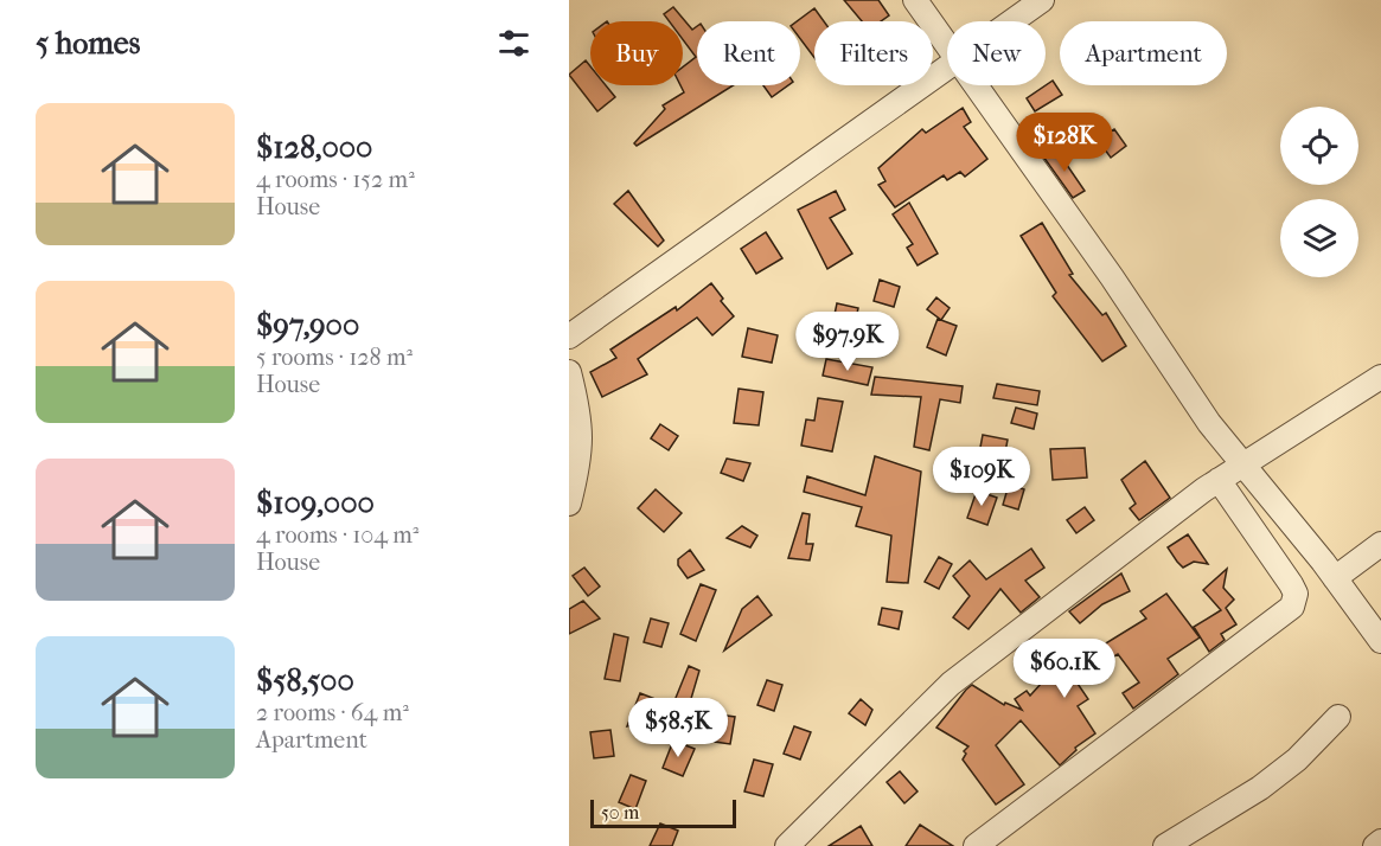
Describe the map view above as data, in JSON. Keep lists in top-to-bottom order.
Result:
{
  "scale_bar": "50 m",
  "page": {
    "heading": "5 homes",
    "chip": [
      "Buy",
      "Rent",
      "Filters",
      "New",
      "Apartment"
    ],
    "list": [
      {
        "name": "$128,000",
        "note": "4 rooms · 152 m² · House"
      },
      {
        "name": "$97,900",
        "note": "5 rooms · 128 m² · House"
      },
      {
        "name": "$109,000",
        "note": "4 rooms · 104 m² · House"
      },
      {
        "name": "$58,500",
        "note": "2 rooms · 64 m² · Apartment"
      }
    ],
    "price": [
      "$128K",
      "$97.9K",
      "$109K",
      "$60.1K",
      "$58.5K"
    ],
    "scale": "50 m"
  }
}
